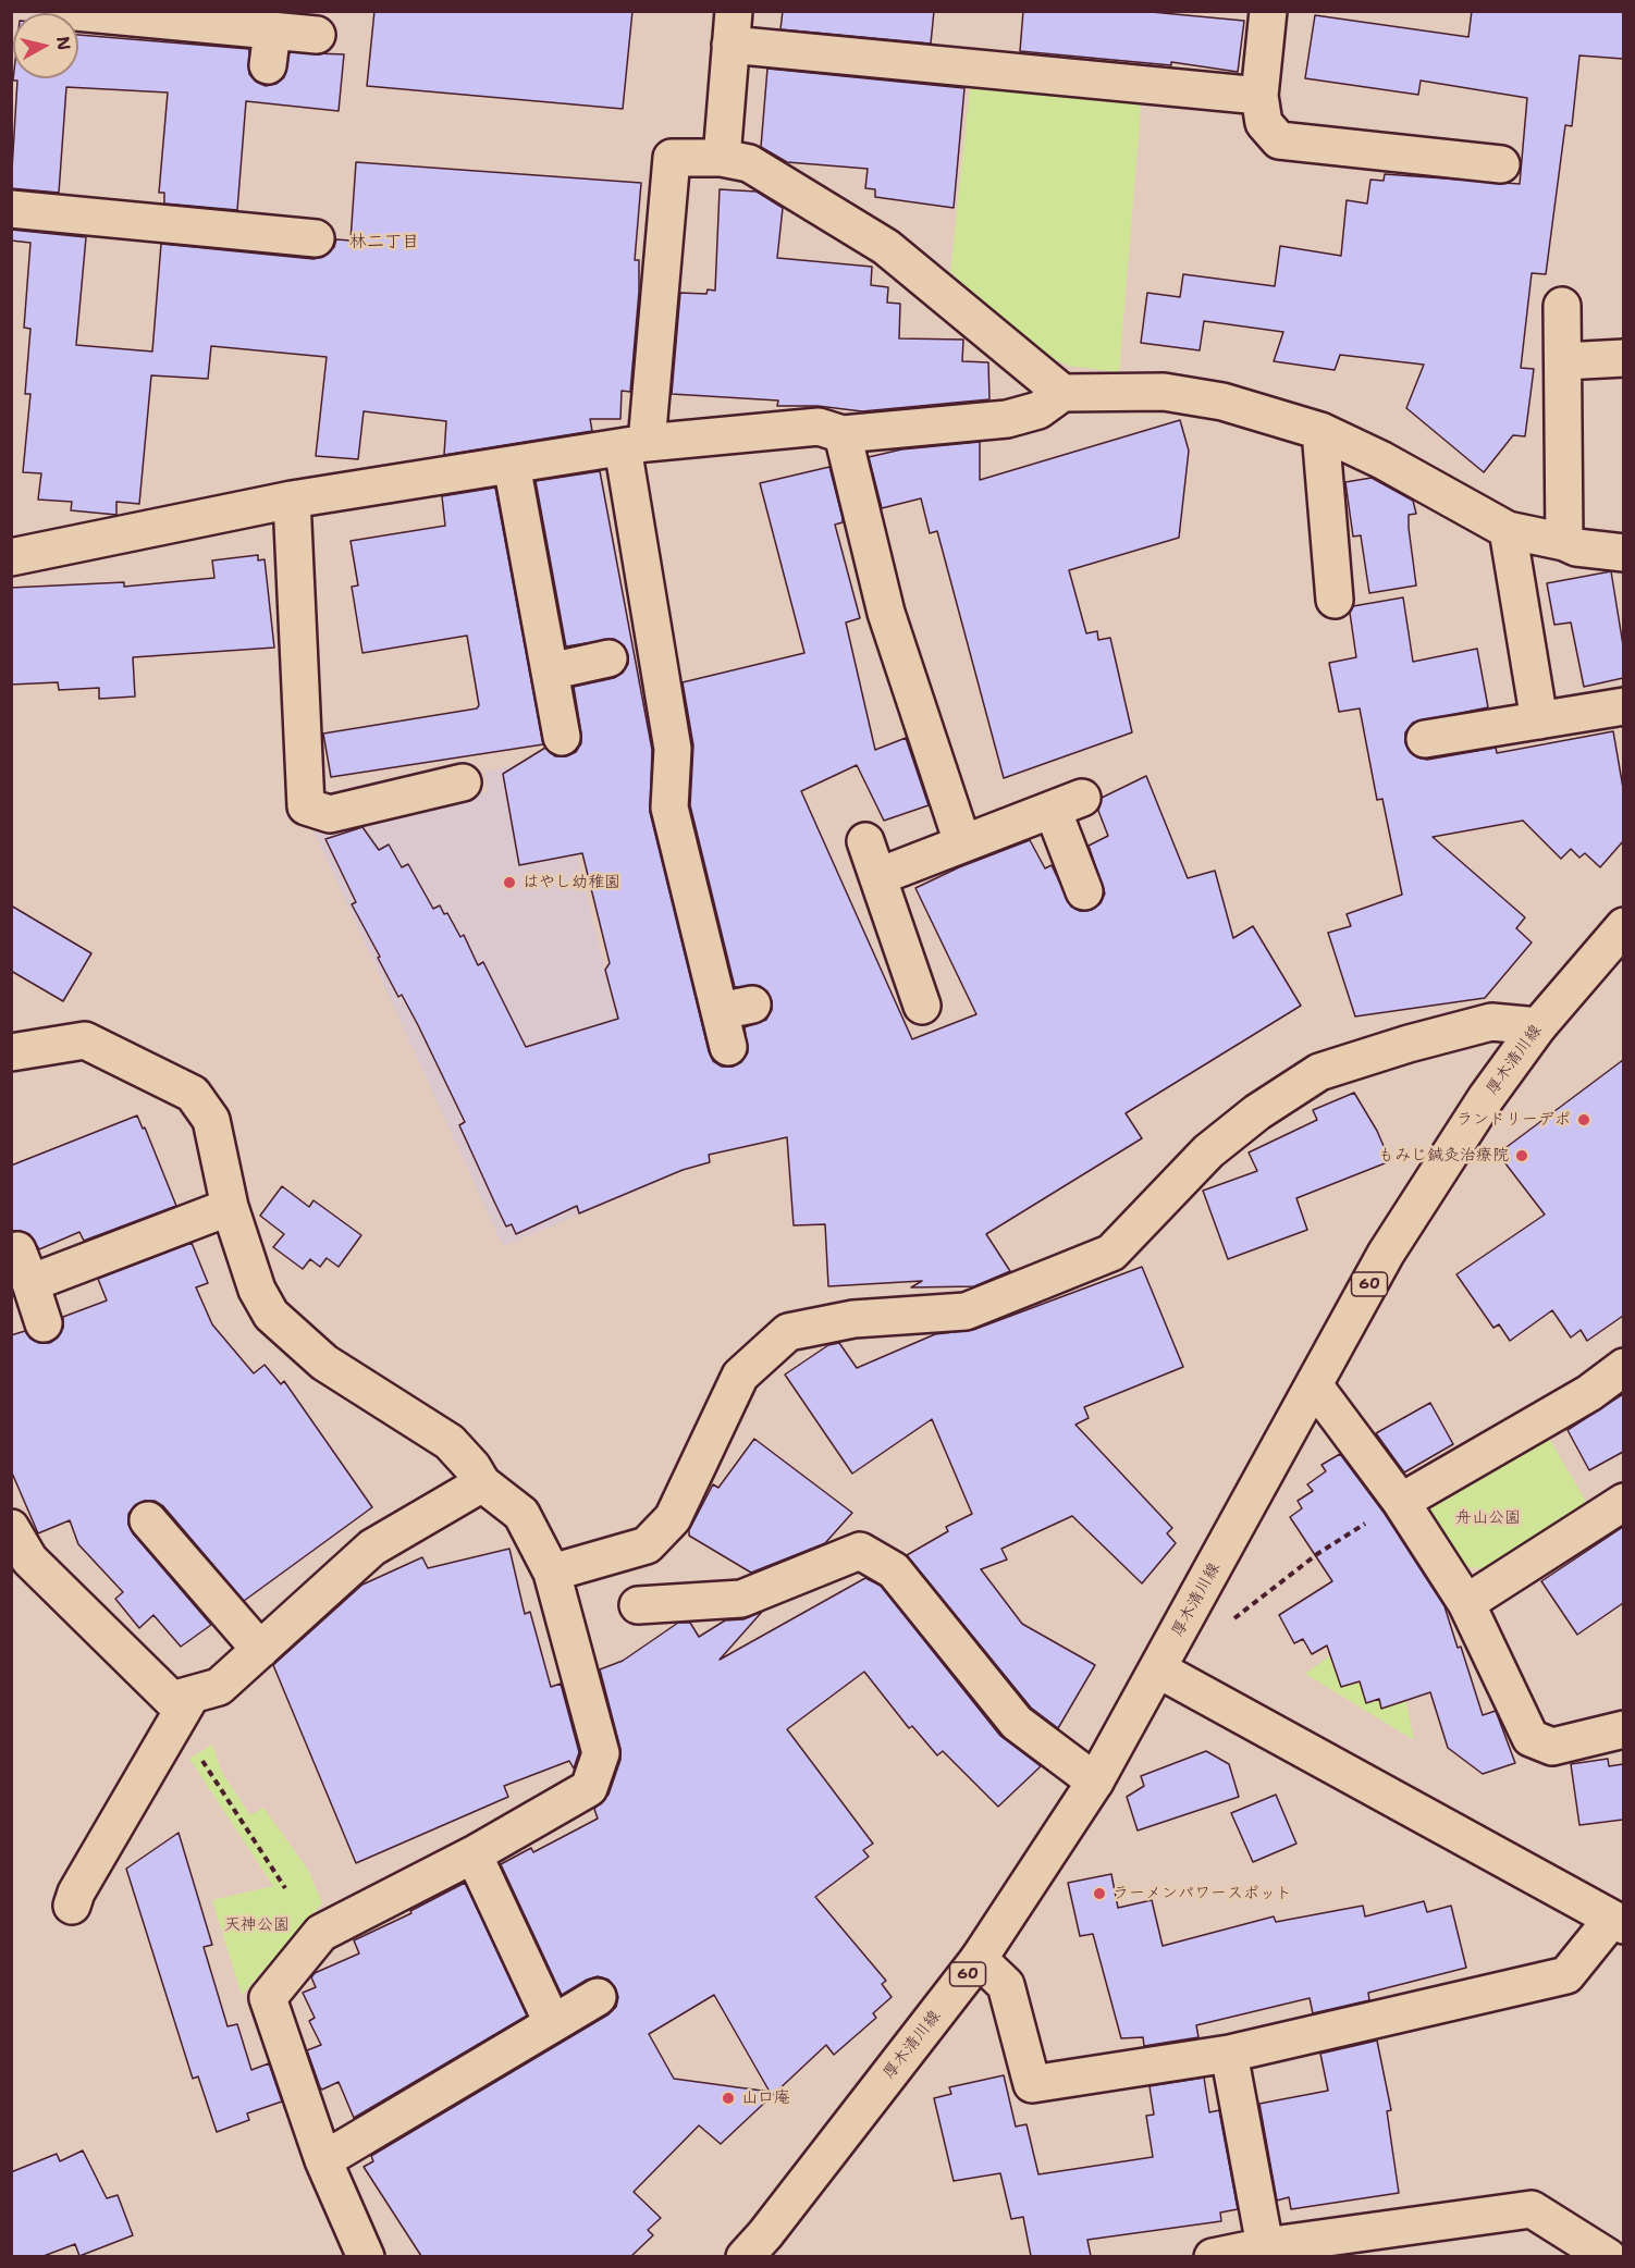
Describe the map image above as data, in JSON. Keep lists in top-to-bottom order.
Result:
{
  "streets": {
    "street": ["厚木清川線", "60"]
  },
  "districts": ["林二丁目"],
  "parks": ["舟山公園", "天神公園"],
  "places": [
    "はやし幼稚園",
    "ランドリーデポ",
    "もみじ鍼灸治療院",
    "ラーメンパワースポット",
    "山口庵"
  ],
  "north": "right"
}
